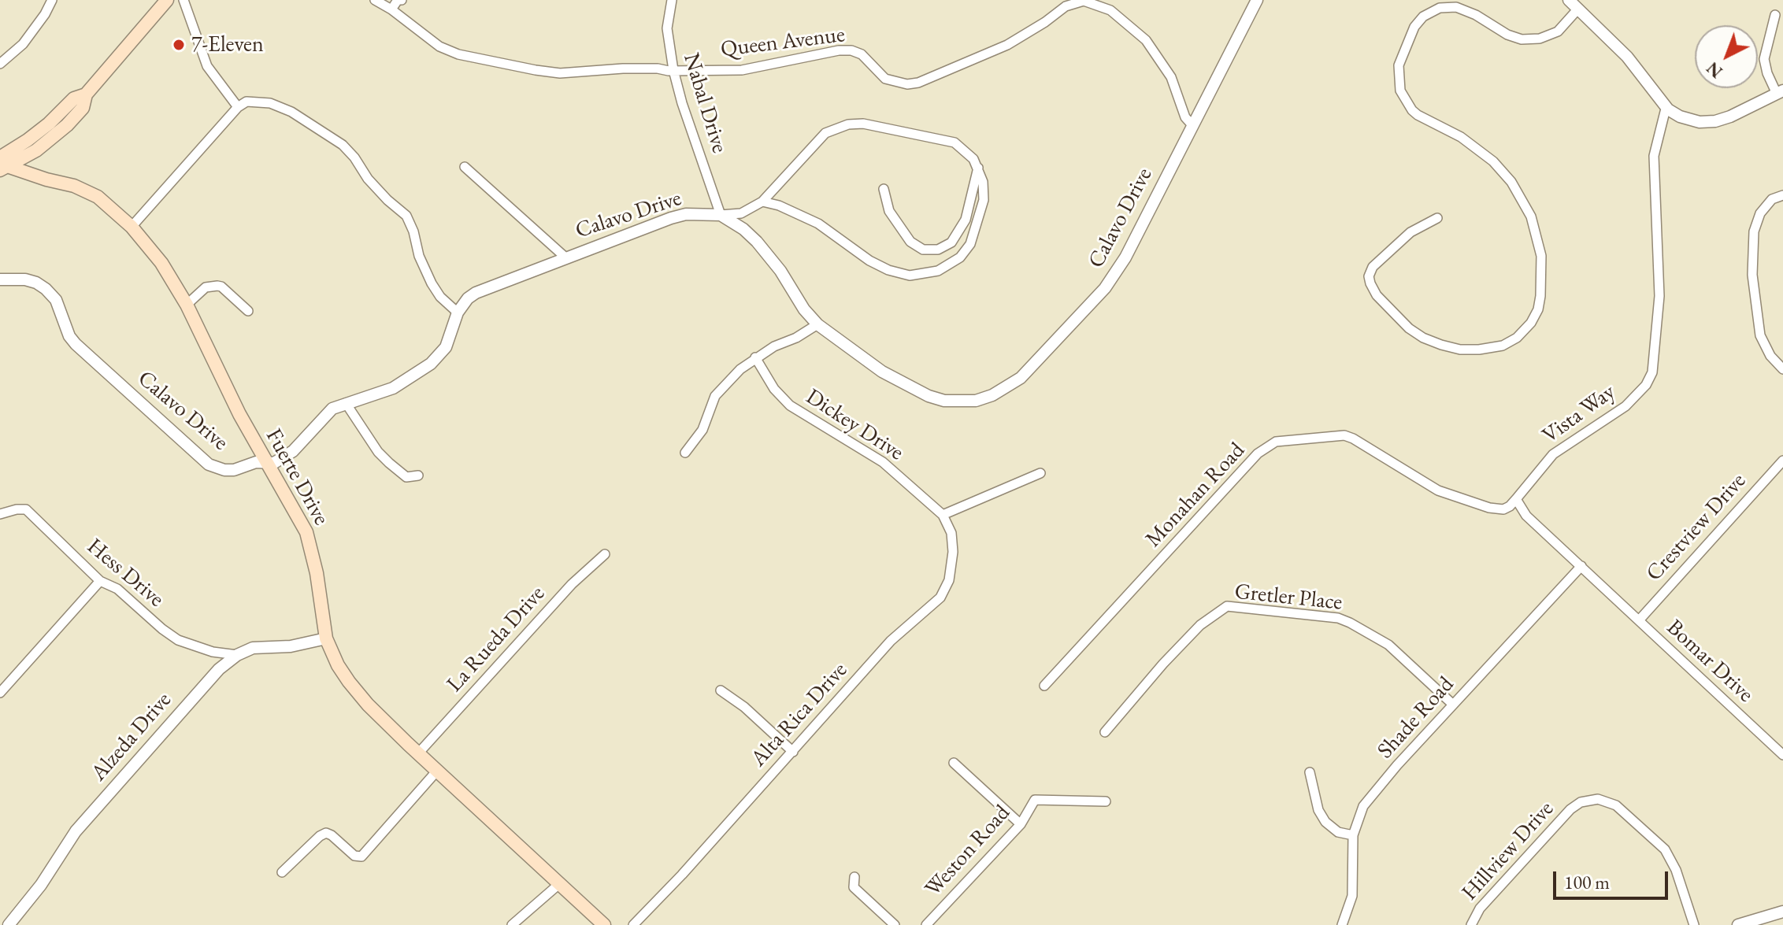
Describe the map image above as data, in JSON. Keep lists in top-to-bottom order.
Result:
{
  "streets": {
    "main road": ["Fuerte Drive"],
    "street": [
      "Queen Avenue",
      "Nabal Drive",
      "Calavo Drive",
      "Vista Way",
      "Dickey Drive",
      "Monahan Road",
      "Crestview Drive",
      "Hess Drive",
      "Gretler Place",
      "La Rueda Drive",
      "Bomar Drive",
      "Alta Rica Drive",
      "Shade Road",
      "Alzeda Drive",
      "Weston Road",
      "Hillview Drive"
    ]
  },
  "crossings": [
    ["Queen Avenue", "Nabal Drive"],
    ["Queen Avenue", "Calavo Drive"],
    ["Nabal Drive", "Calavo Drive"],
    ["Calavo Drive", "Fuerte Drive"],
    ["Vista Way", "Monahan Road"],
    ["Dickey Drive", "Alta Rica Drive"],
    ["Fuerte Drive", "La Rueda Drive"],
    ["Fuerte Drive", "Alzeda Drive"],
    ["Crestview Drive", "Bomar Drive"],
    ["Hess Drive", "Alzeda Drive"],
    ["Gretler Place", "Shade Road"]
  ],
  "places": ["7-Eleven"],
  "scale_bar": "100 m",
  "north": "bottom left"
}
